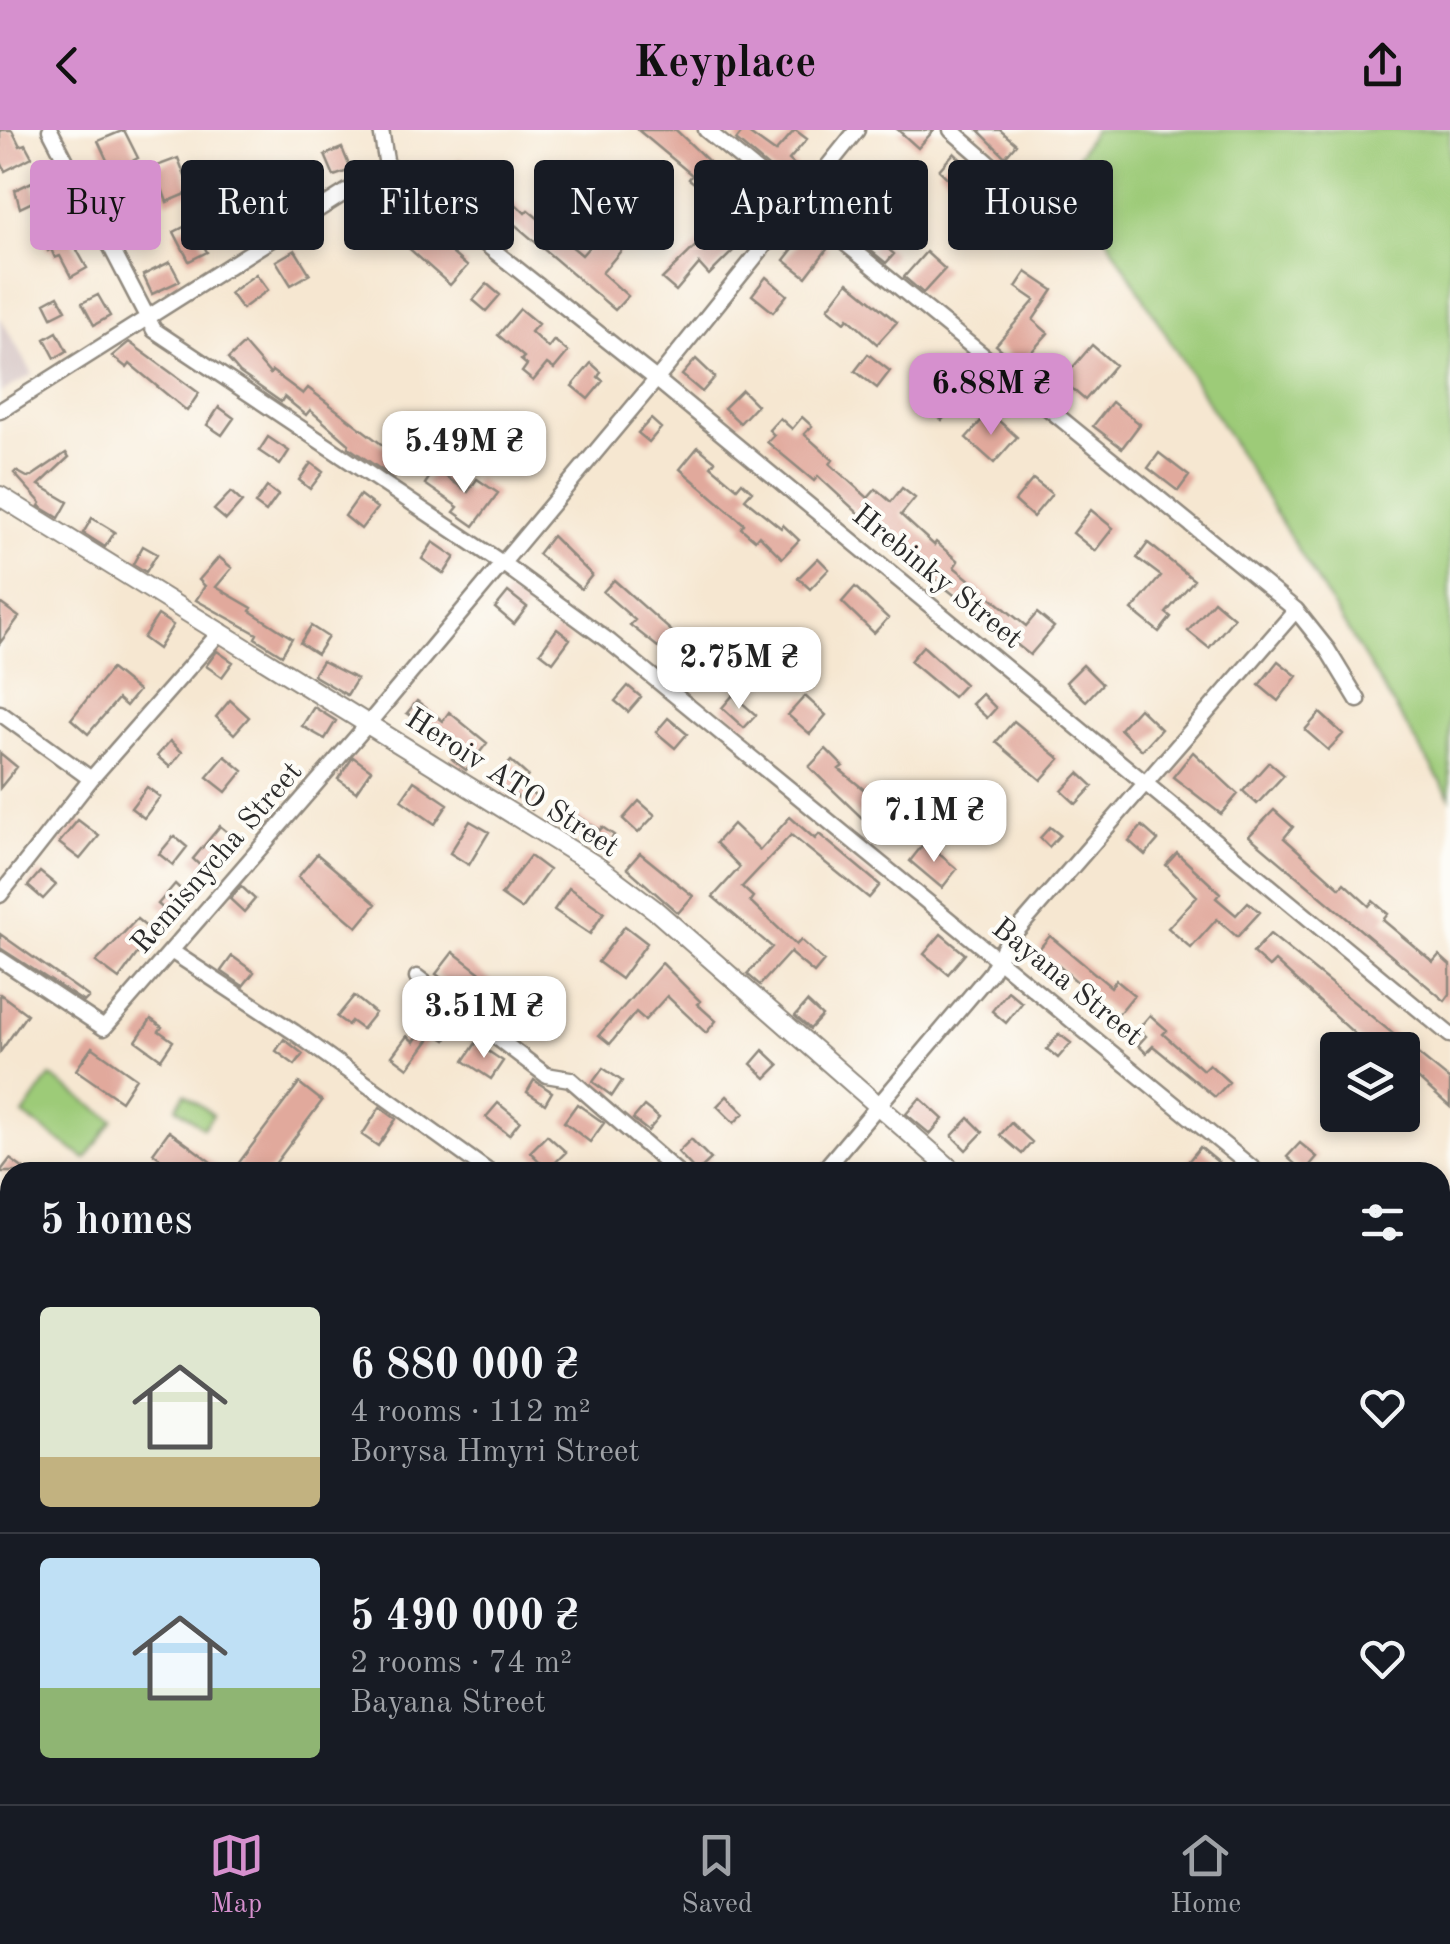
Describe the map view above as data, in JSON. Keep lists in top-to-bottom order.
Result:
{
  "streets": {
    "street": [
      "Hrebinky Street",
      "Heroiv ATO Street",
      "Remisnycha Street",
      "Bayana Street"
    ]
  },
  "crossings": [
    ["Hrebinky Street", "Remisnycha Street"],
    ["Heroiv ATO Street", "Remisnycha Street"],
    ["Remisnycha Street", "Bayana Street"]
  ],
  "page": {
    "header": "Keyplace",
    "chip": [
      "Buy",
      "Rent",
      "Filters",
      "New",
      "Apartment",
      "House"
    ],
    "price": [
      "6.88M ₴",
      "5.49M ₴",
      "2.75M ₴",
      "7.1M ₴",
      "3.51M ₴"
    ],
    "heading": "5 homes",
    "list": [
      {
        "name": "6 880 000 ₴",
        "note": "4 rooms · 112 m² · Borysa Hmyri Street"
      },
      {
        "name": "5 490 000 ₴",
        "note": "2 rooms · 74 m² · Bayana Street"
      }
    ],
    "tabs": ["Map", "Saved", "Home"]
  }
}
